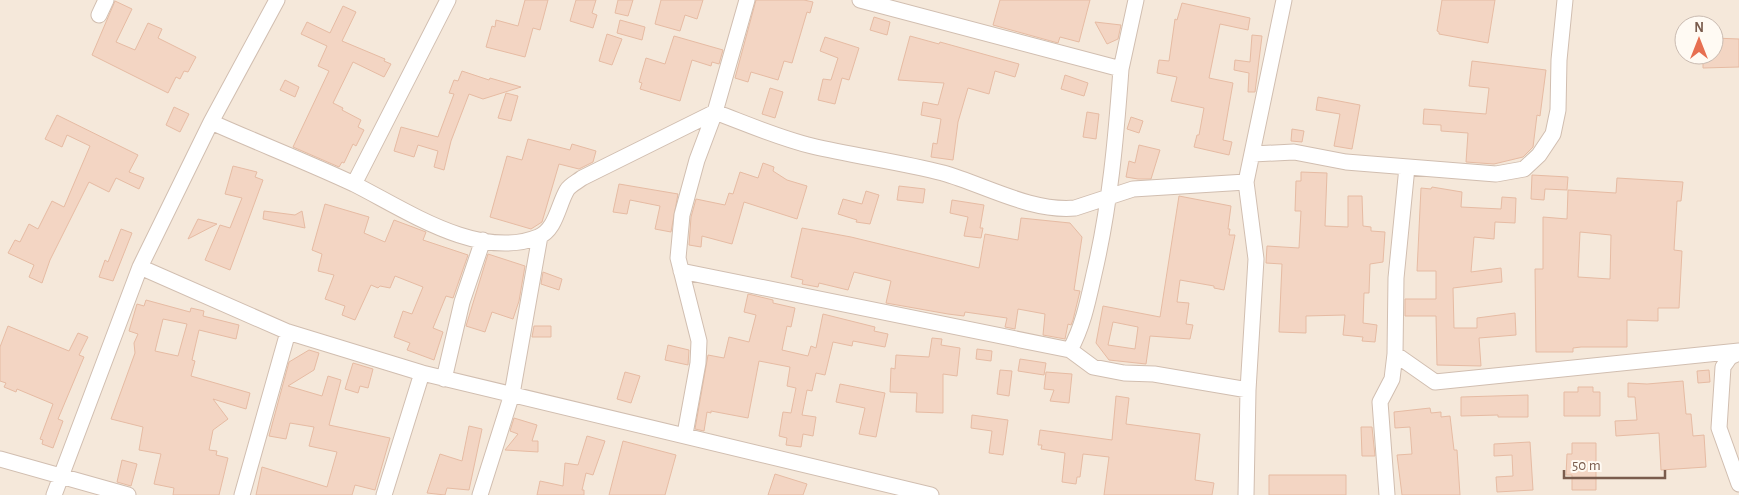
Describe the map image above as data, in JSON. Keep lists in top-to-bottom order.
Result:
{
  "scale_bar": "50 m",
  "north": "top"
}
